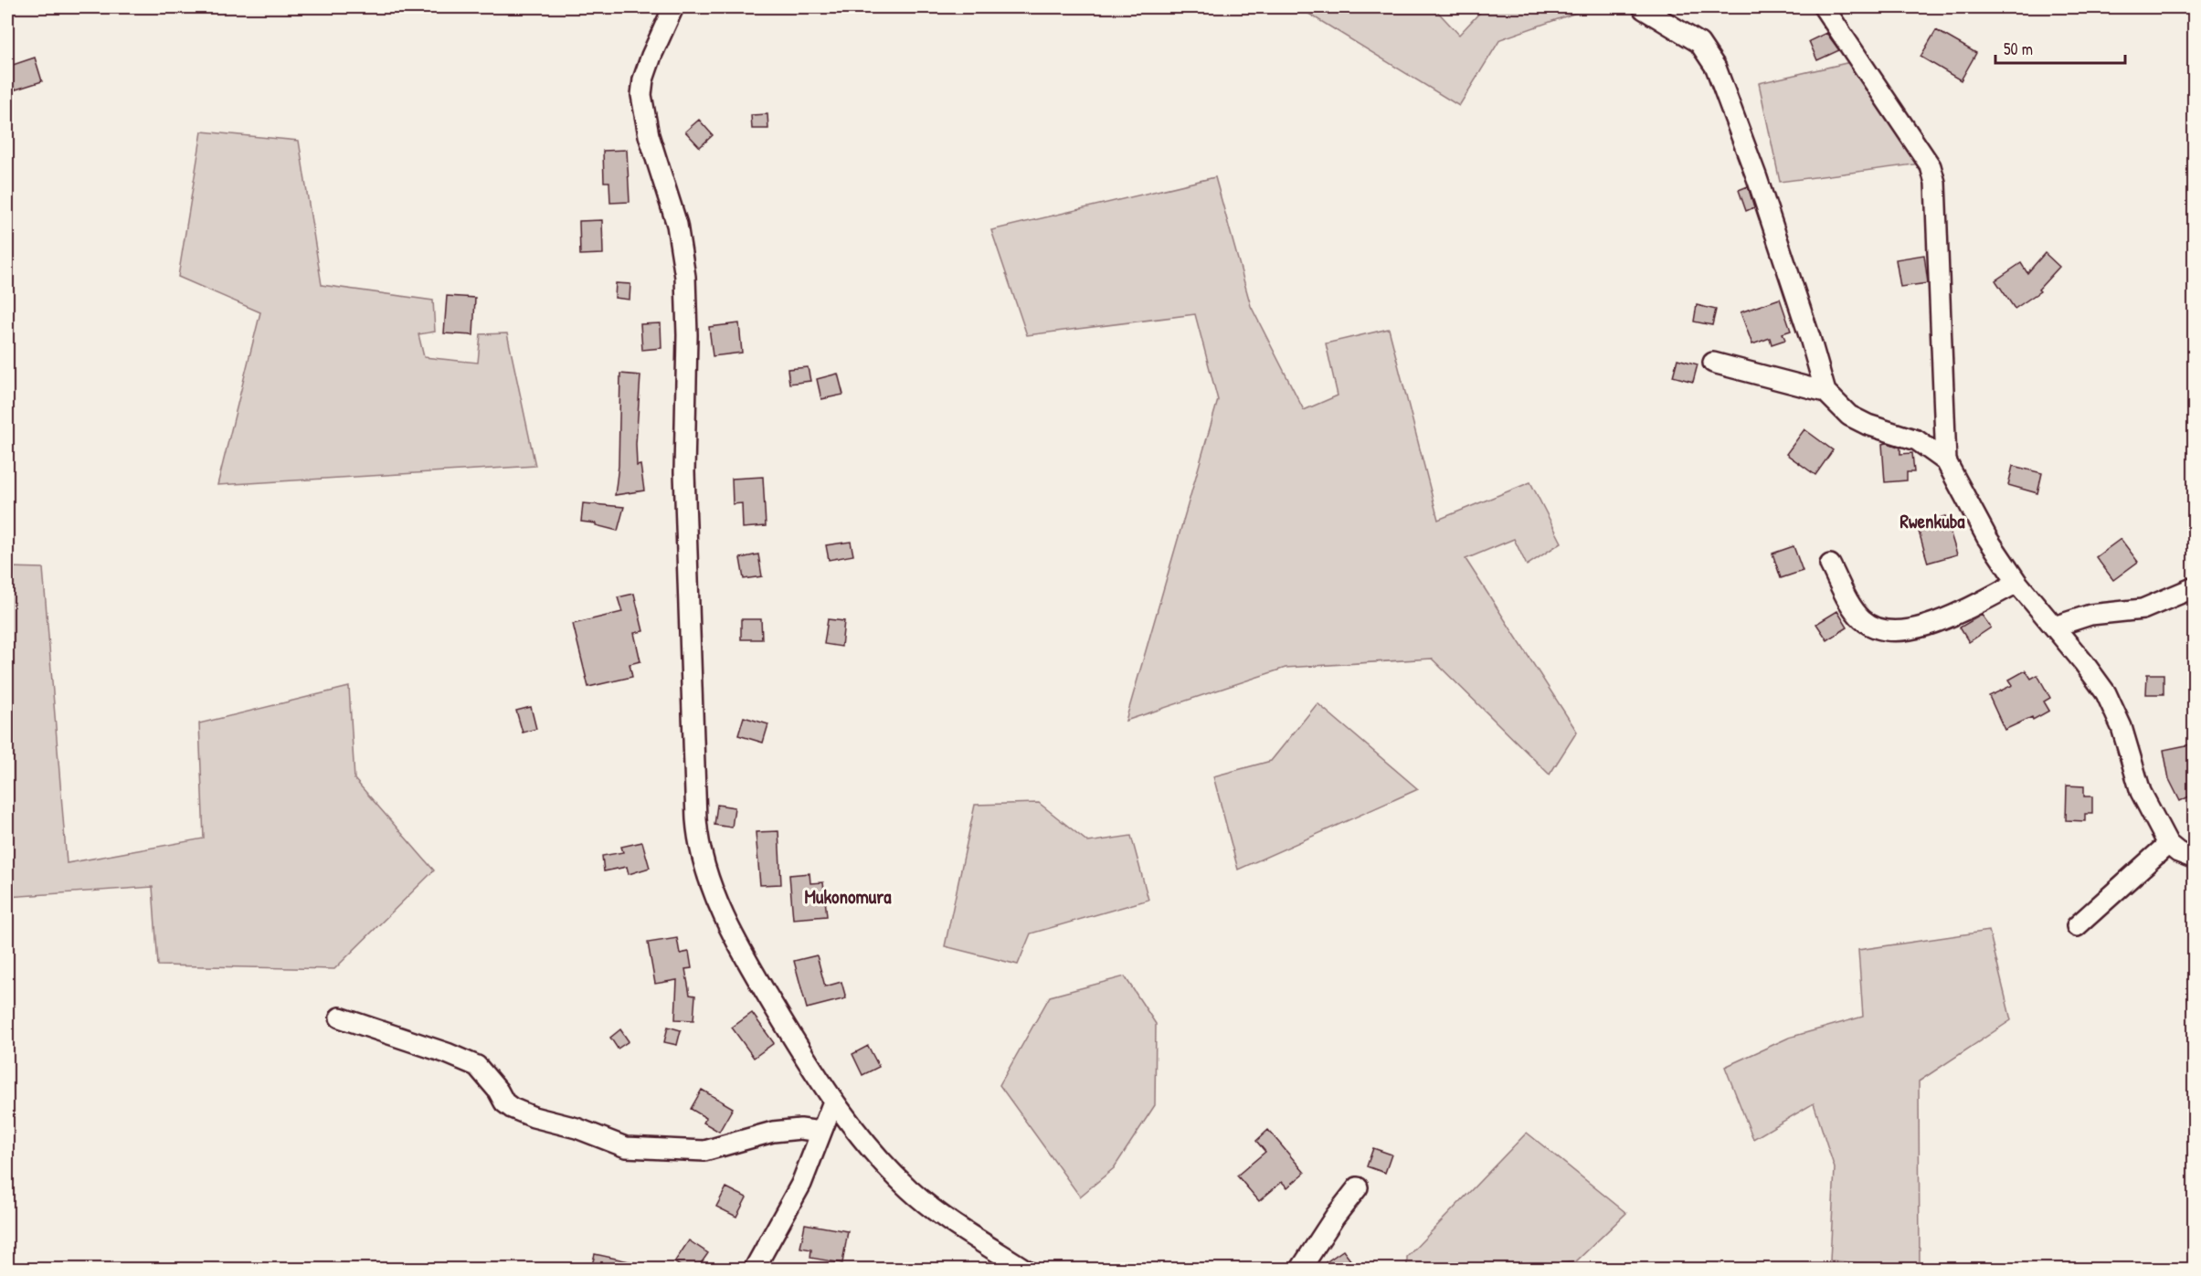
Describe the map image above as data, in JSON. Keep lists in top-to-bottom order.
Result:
{
  "districts": ["Rwenkuba", "Mukonomura"],
  "scale_bar": "50 m"
}
